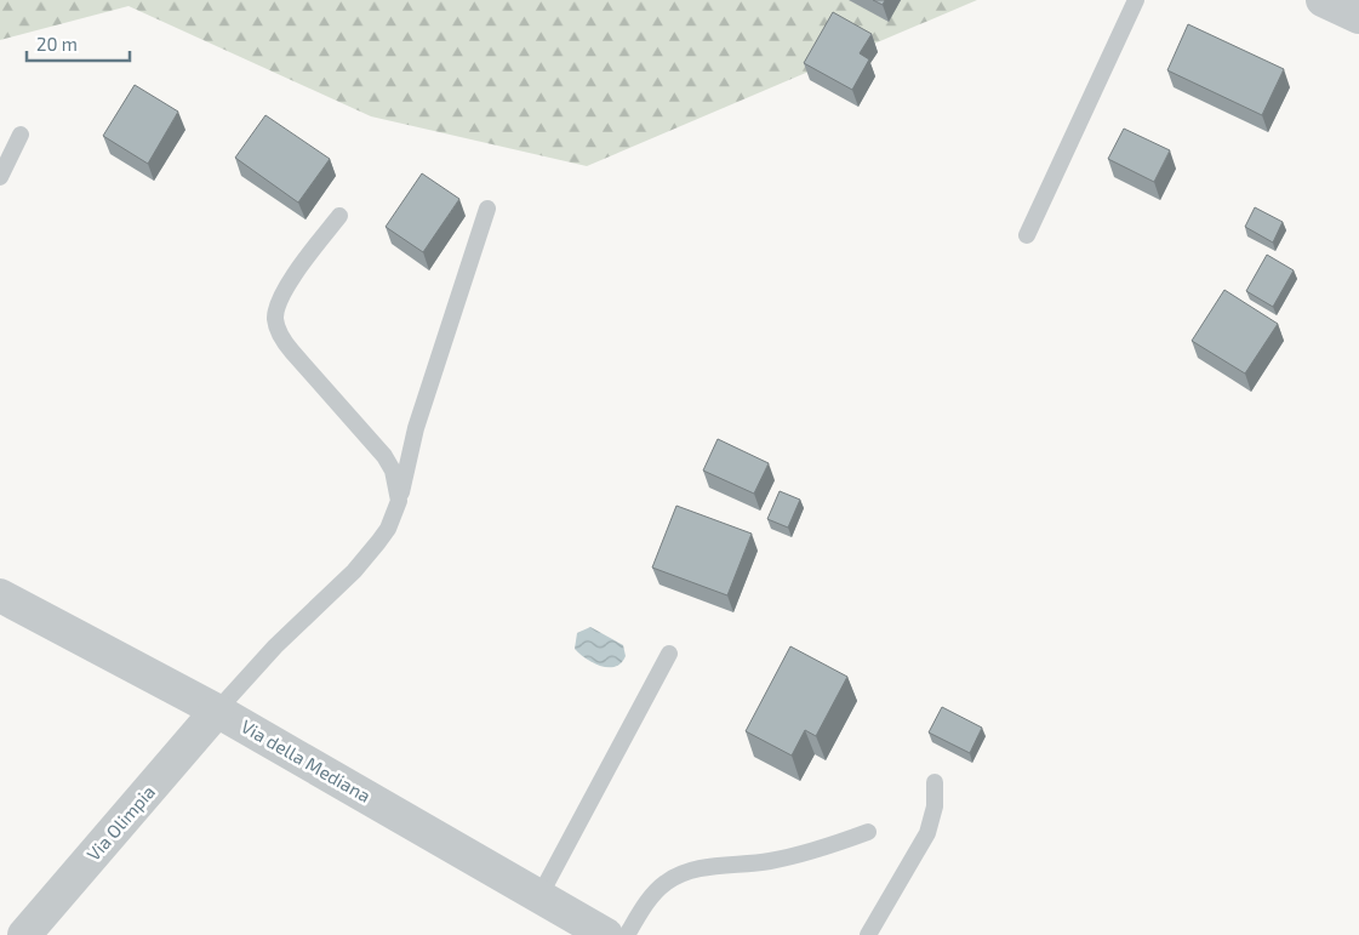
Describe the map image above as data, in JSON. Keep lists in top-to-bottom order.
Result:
{
  "streets": {
    "street": ["Via della Mediana", "Via Olimpia"]
  },
  "crossings": [
    ["Via della Mediana", "Via Olimpia"]
  ],
  "scale_bar": "20 m"
}
